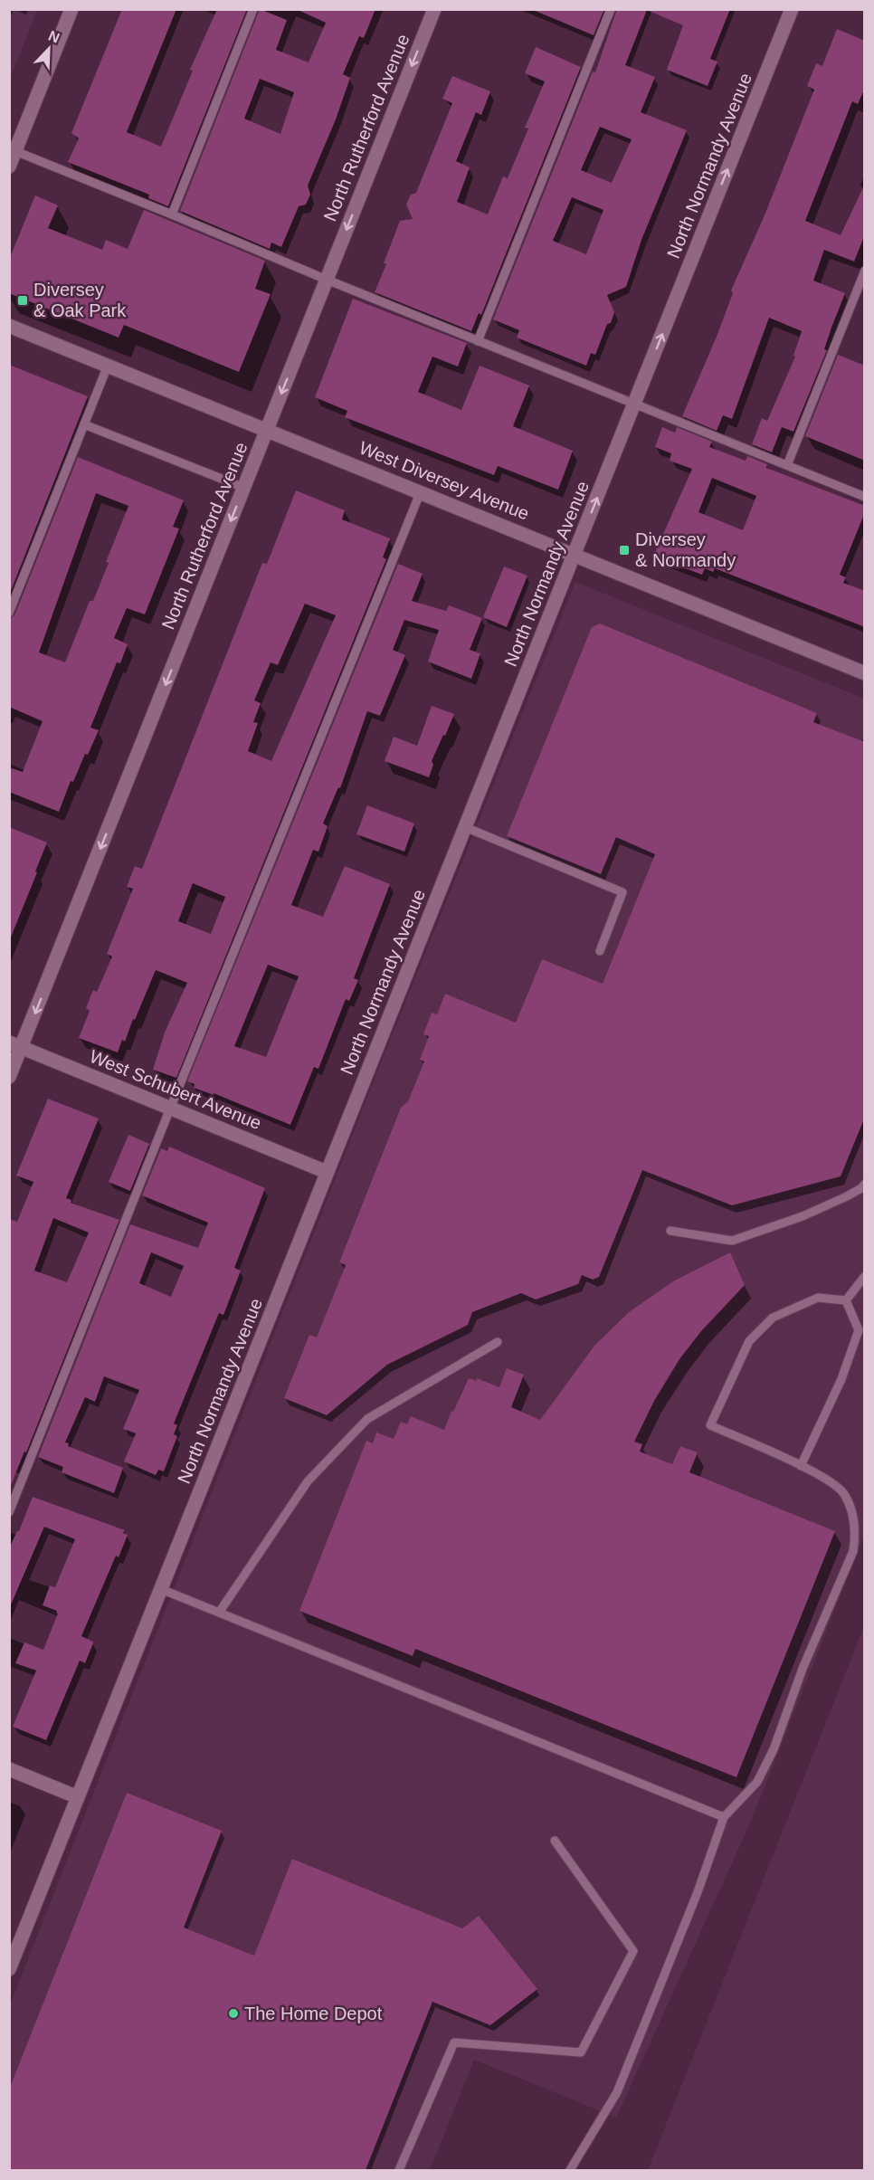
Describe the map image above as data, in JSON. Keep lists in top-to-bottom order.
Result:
{
  "streets": {
    "street": [
      "North Rutherford Avenue",
      "North Normandy Avenue",
      "West Diversey Avenue",
      "West Schubert Avenue"
    ]
  },
  "crossings": [
    ["North Rutherford Avenue", "West Diversey Avenue"],
    ["North Rutherford Avenue", "West Schubert Avenue"],
    ["North Normandy Avenue", "West Diversey Avenue"],
    ["North Normandy Avenue", "West Schubert Avenue"]
  ],
  "one_way": ["North Rutherford Avenue"],
  "places": {
    "transit": ["Diversey & Oak Park", "Diversey & Normandy"],
    "other": ["The Home Depot"]
  },
  "north": "top right"
}
